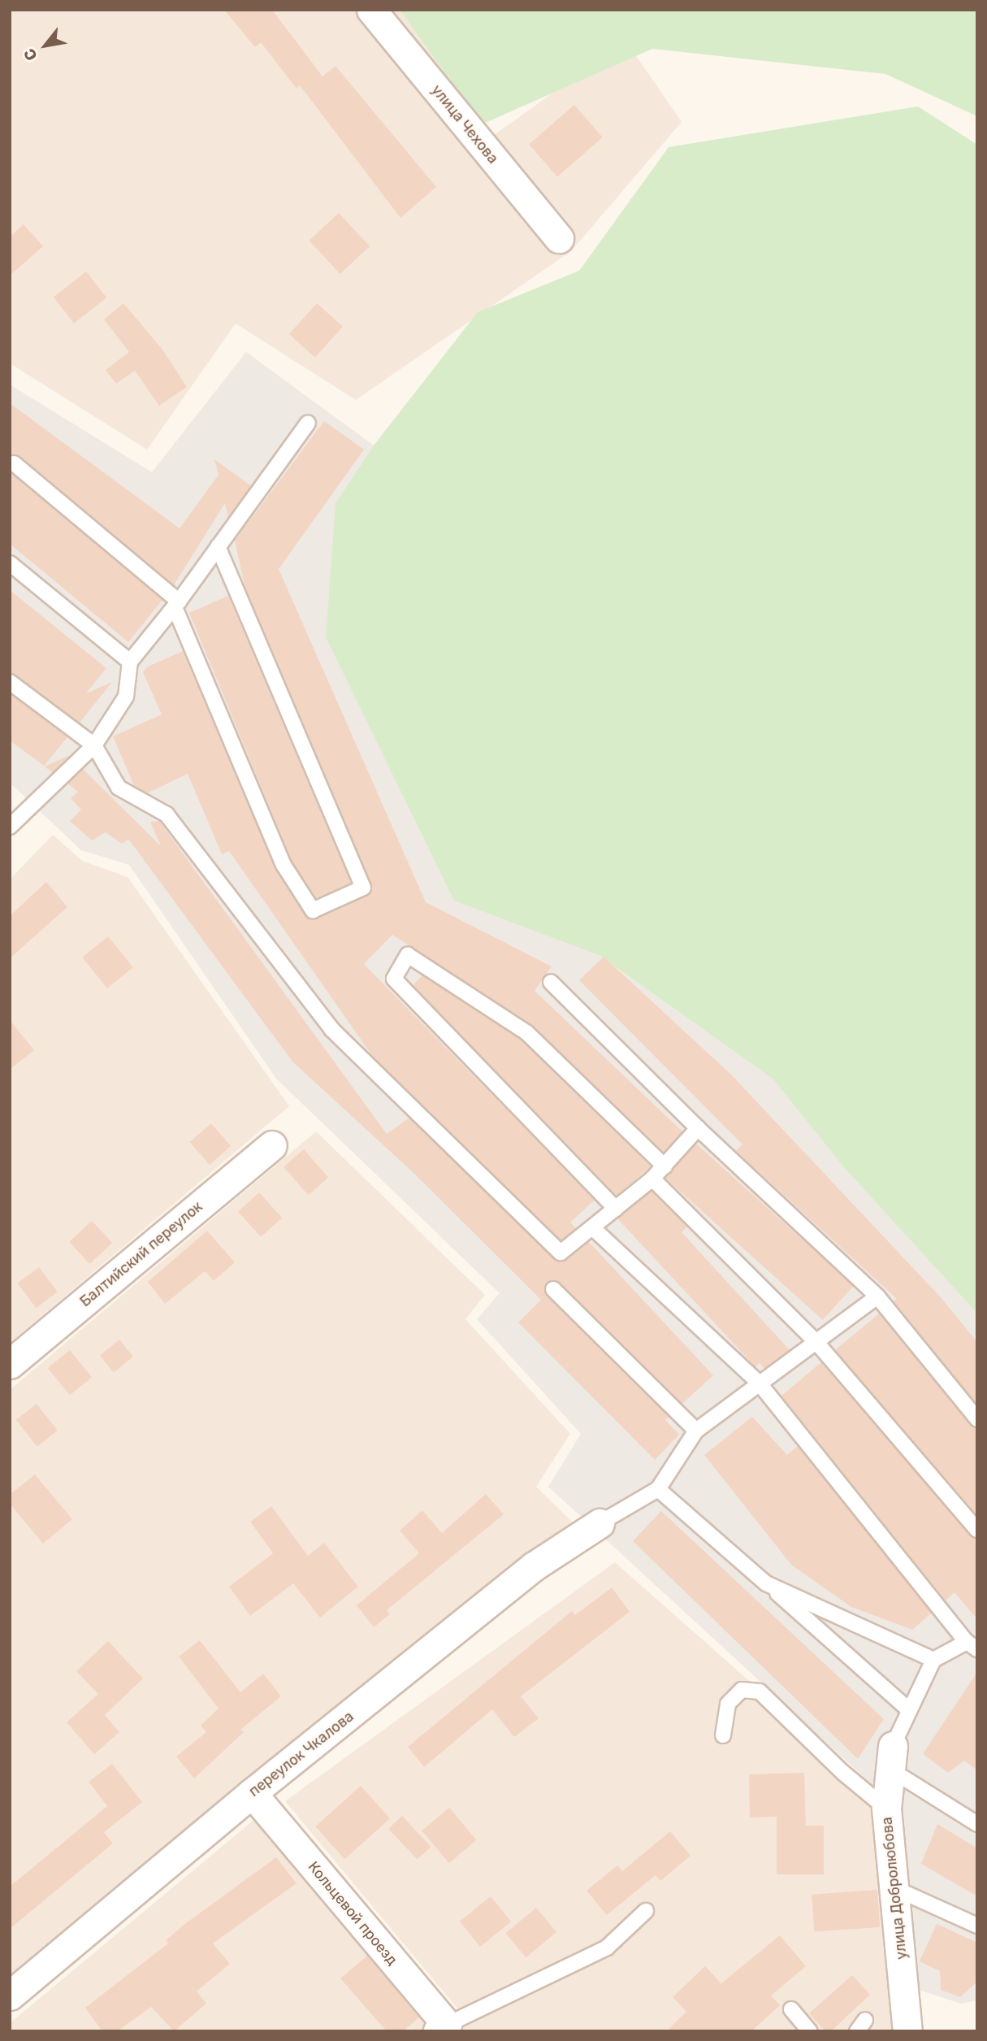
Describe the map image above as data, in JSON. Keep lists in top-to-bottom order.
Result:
{
  "streets": {
    "street": [
      "улица Чехова",
      "Балтийский переулок",
      "переулок Чкалова",
      "улица Добролюбова",
      "Кольцевой проезд"
    ]
  },
  "crossings": [
    ["переулок Чкалова", "Кольцевой проезд"]
  ],
  "north": "bottom left"
}
